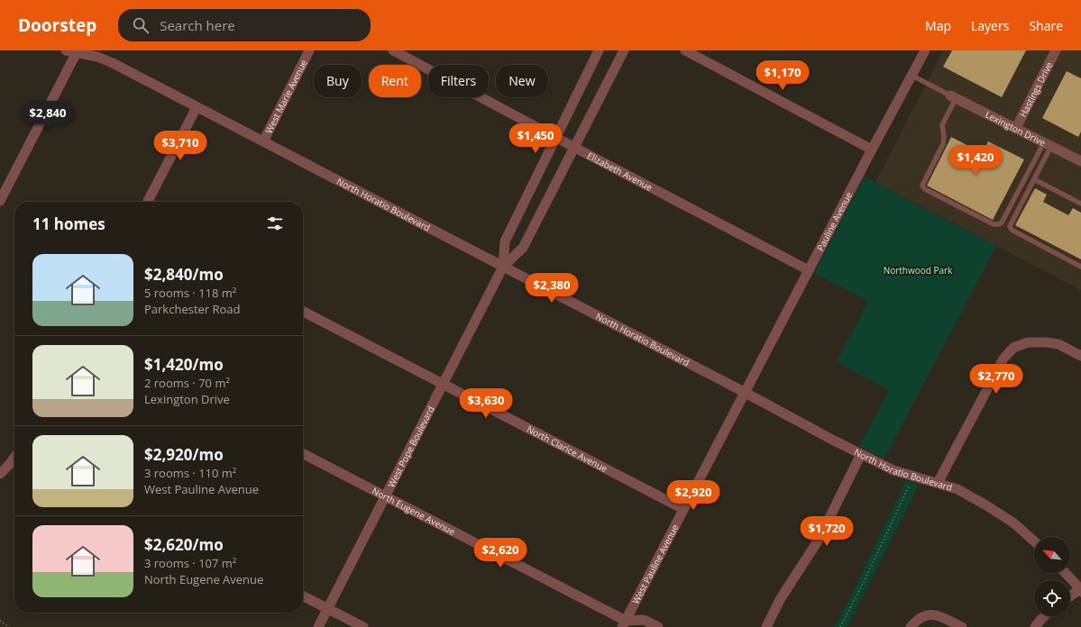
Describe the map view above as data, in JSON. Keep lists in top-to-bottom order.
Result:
{
  "streets": {
    "street": [
      "Hastings Drive",
      "West Marie Avenue",
      "Lexington Drive",
      "Elizabeth Avenue",
      "North Horatio Boulevard",
      "Pauline Avenue",
      "West Pope Boulevard",
      "North Clarice Avenue",
      "North Eugene Avenue",
      "West Pauline Avenue"
    ]
  },
  "crossings": [
    ["Hastings Drive", "Lexington Drive"],
    ["West Marie Avenue", "North Horatio Boulevard"],
    ["Elizabeth Avenue", "Pauline Avenue"],
    ["Elizabeth Avenue", "West Pope Boulevard"],
    ["North Horatio Boulevard", "Pauline Avenue"],
    ["North Horatio Boulevard", "West Pope Boulevard"],
    ["North Horatio Boulevard", "West Pauline Avenue"],
    ["Pauline Avenue", "West Pauline Avenue"],
    ["West Pope Boulevard", "North Clarice Avenue"],
    ["West Pope Boulevard", "North Eugene Avenue"],
    ["North Clarice Avenue", "West Pauline Avenue"],
    ["North Eugene Avenue", "West Pauline Avenue"]
  ],
  "parks": ["Northwood Park"],
  "north": "top left",
  "page": {
    "header": "Doorstep",
    "search": "Search here",
    "nav": ["Map", "Layers", "Share"],
    "price": [
      "$1,170",
      "$2,840",
      "$1,450",
      "$3,710",
      "$1,420",
      "$2,380",
      "$2,770",
      "$3,630",
      "$2,920",
      "$1,720",
      "$2,620"
    ],
    "chip": [
      "Buy",
      "Rent",
      "Filters",
      "New"
    ],
    "heading": "11 homes",
    "list": [
      {
        "name": "$2,840/mo",
        "note": "5 rooms · 118 m² · Parkchester Road"
      },
      {
        "name": "$1,420/mo",
        "note": "2 rooms · 70 m² · Lexington Drive"
      },
      {
        "name": "$2,920/mo",
        "note": "3 rooms · 110 m² · West Pauline Avenue"
      },
      {
        "name": "$2,620/mo",
        "note": "3 rooms · 107 m² · North Eugene Avenue"
      }
    ]
  }
}
